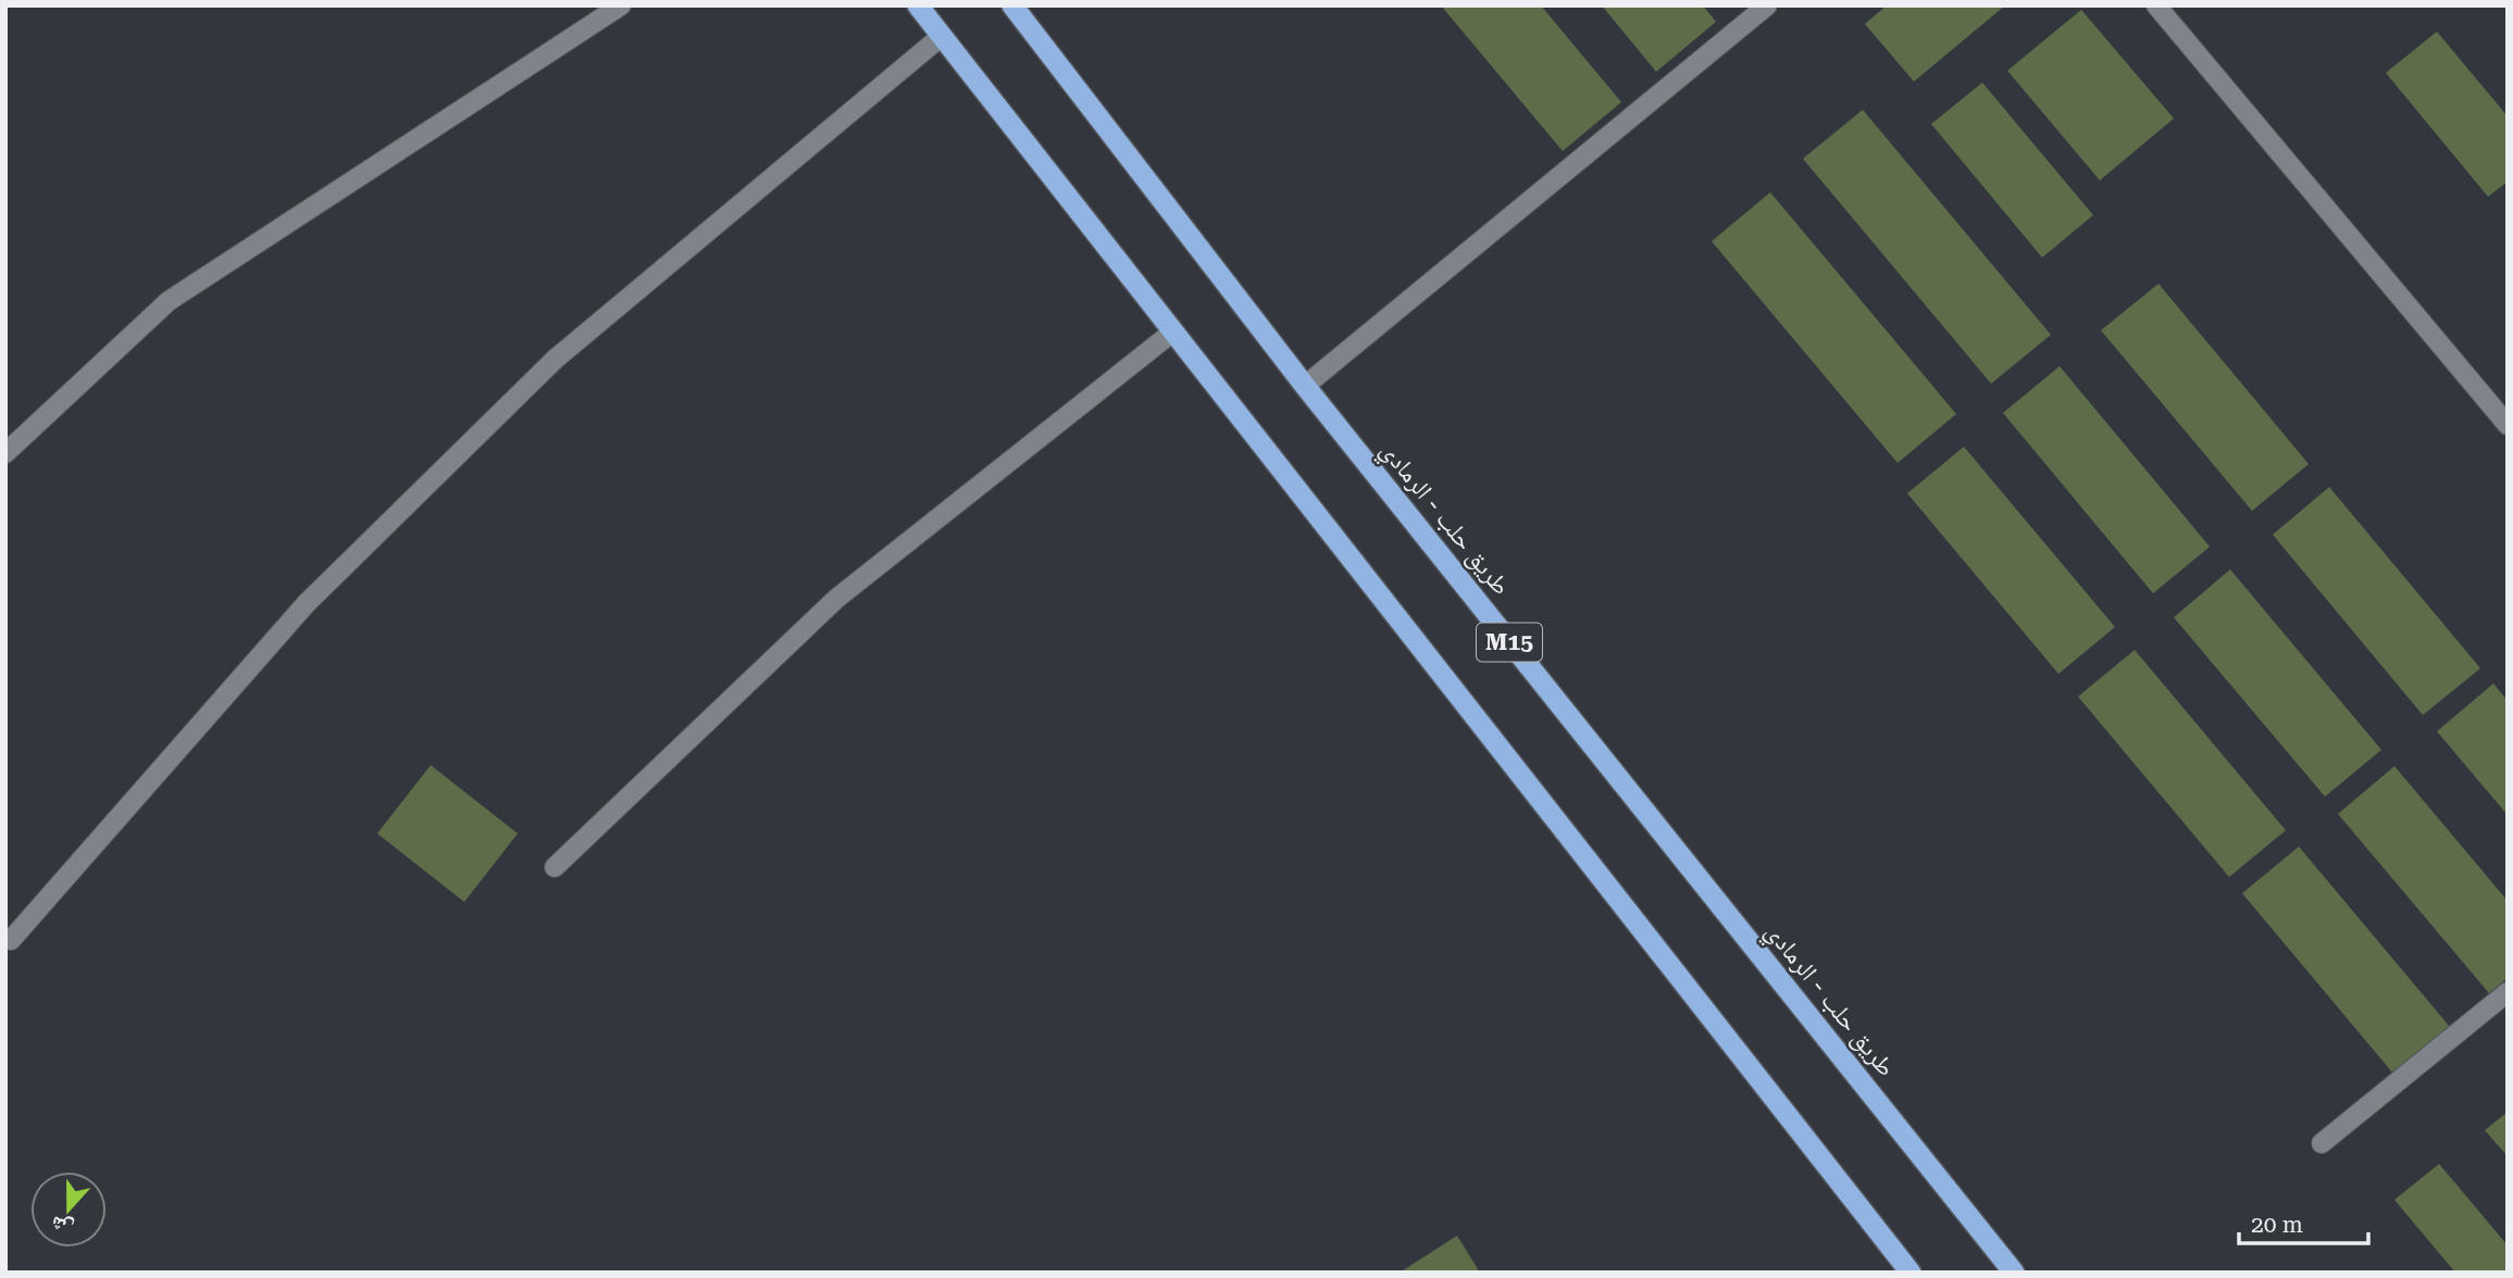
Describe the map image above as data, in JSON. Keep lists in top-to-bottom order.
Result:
{
  "streets": {
    "highway": ["طريق حلب - الرمادي", "M15"]
  },
  "scale_bar": "20 m",
  "north": "bottom"
}
